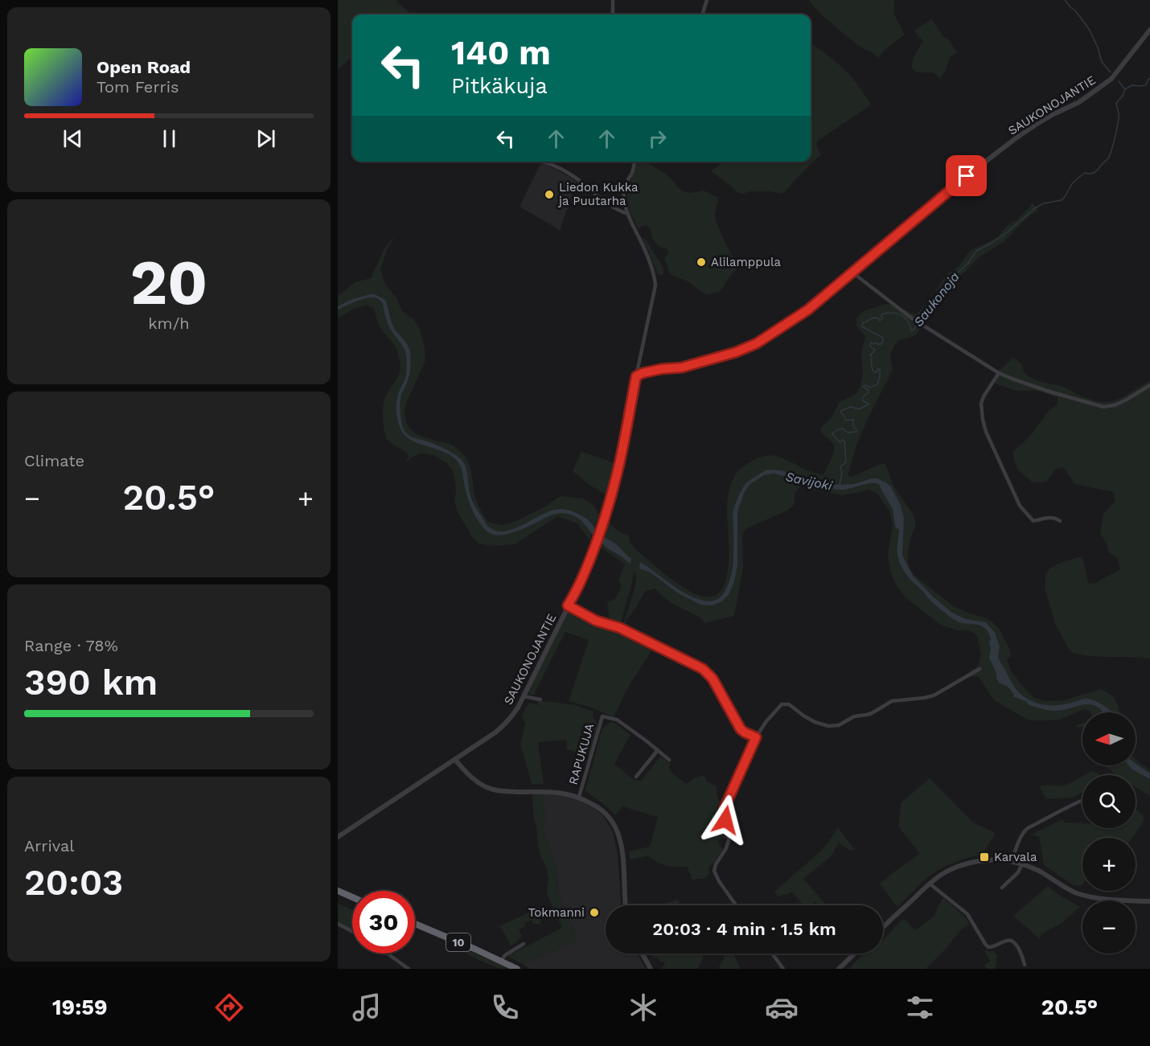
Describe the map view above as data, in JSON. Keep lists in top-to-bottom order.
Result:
{
  "streets": {
    "highway": ["10"],
    "street": ["SAUKONOJANTIE", "RAPUKUJA"]
  },
  "water": ["Saukonoja", "Savijoki"],
  "places": {
    "other": ["Liedon Kukka ja Puutarha", "Alilamppula", "Tokmanni"],
    "transit": ["Karvala"]
  },
  "north": "left",
  "page": {
    "turn": ["140 m", "Pitkäkuja"],
    "song": ["Open Road", "Tom Ferris"],
    "tile": [
      ["20", "km/h"],
      "Climate",
      ["Range · 78%", "390 km"],
      ["Arrival", "20:03"]
    ],
    "heat": ["−", "20.5°", "+"],
    "map_buttons": ["+", "−"],
    "limit": "30",
    "trip": "20:03 · 4 min · 1.5 km",
    "tabs": ["19:59", "20.5°"]
  }
}
